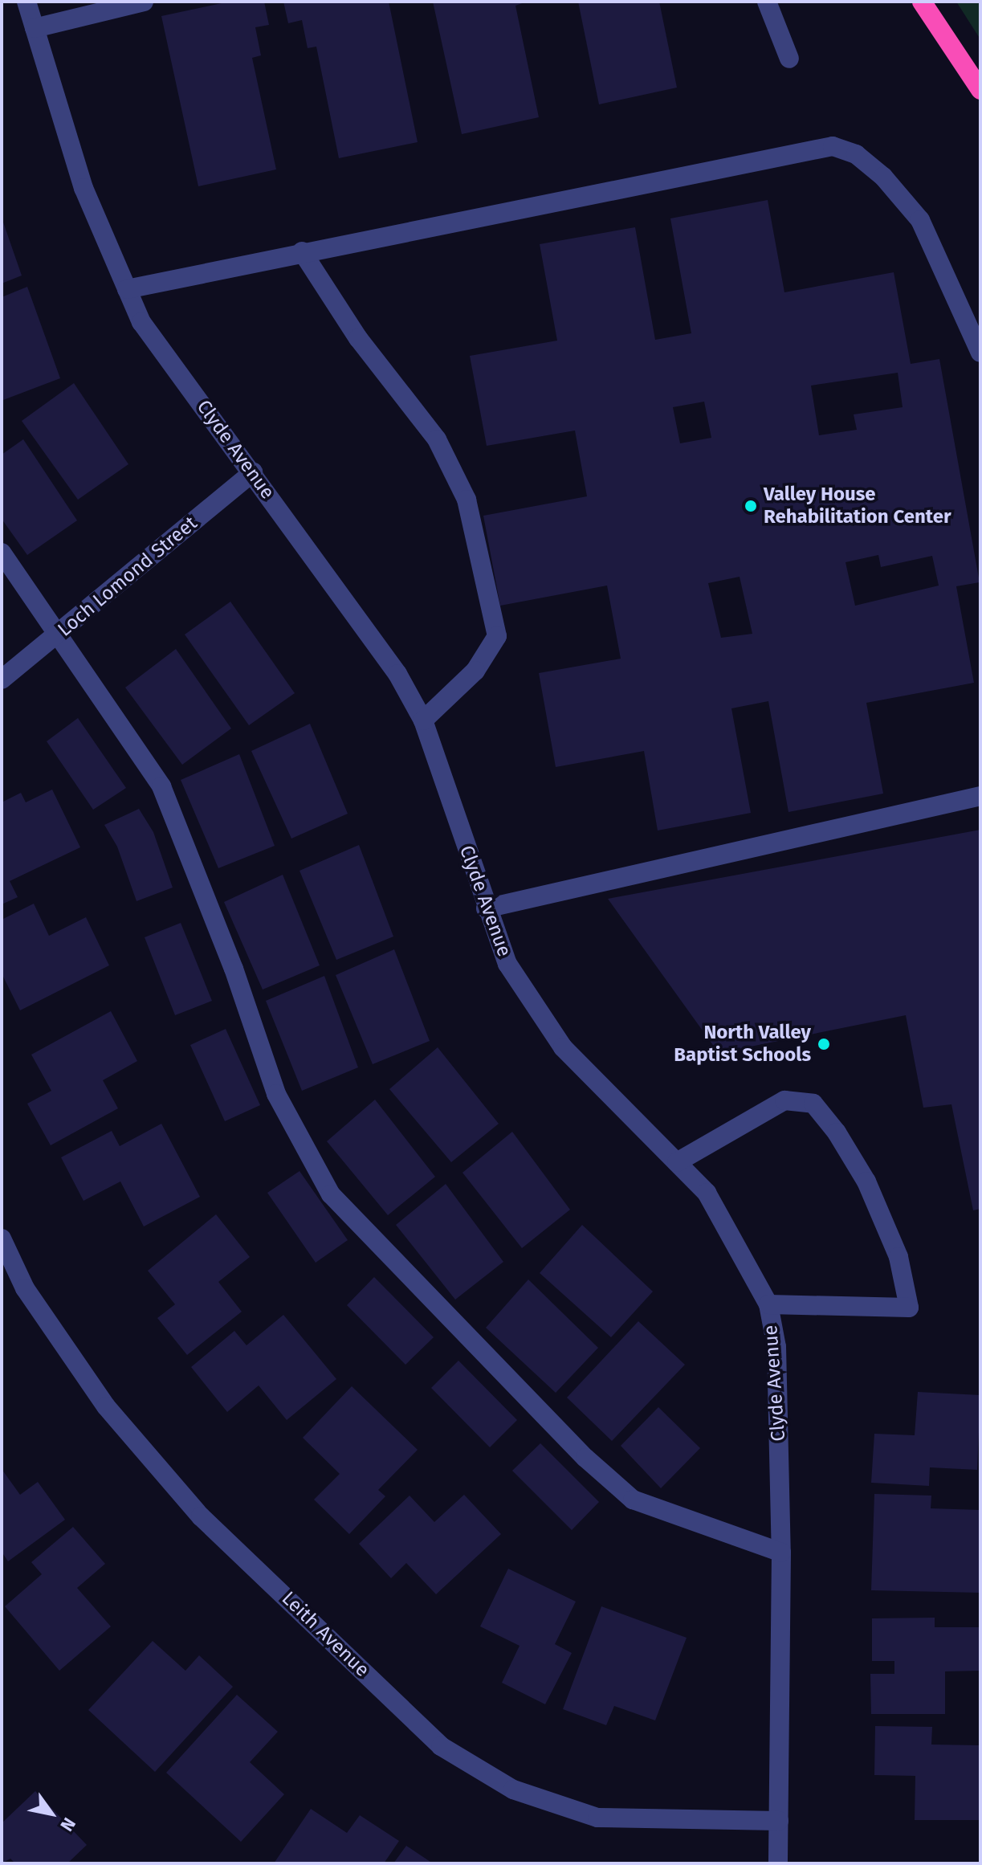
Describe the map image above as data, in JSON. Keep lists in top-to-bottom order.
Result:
{
  "streets": {
    "street": ["Clyde Avenue", "Loch Lomond Street", "Leith Avenue"]
  },
  "crossings": [
    ["Clyde Avenue", "Loch Lomond Street"],
    ["Clyde Avenue", "Leith Avenue"]
  ],
  "places": ["Valley House Rehabilitation Center", "North Valley Baptist Schools"],
  "north": "bottom right"
}
